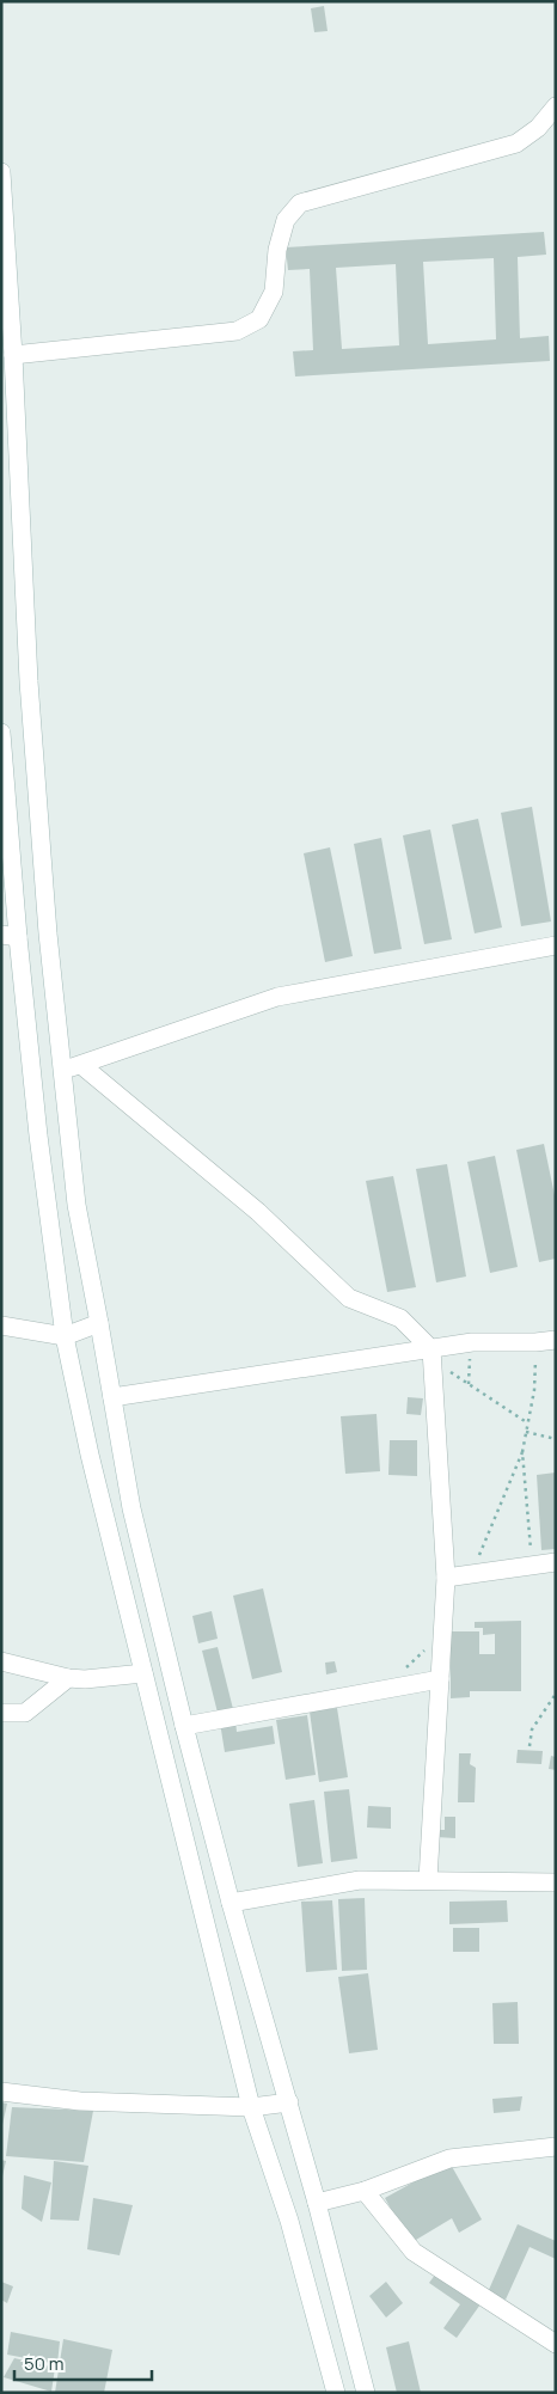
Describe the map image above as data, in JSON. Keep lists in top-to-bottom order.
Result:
{
  "scale_bar": "50 m"
}
